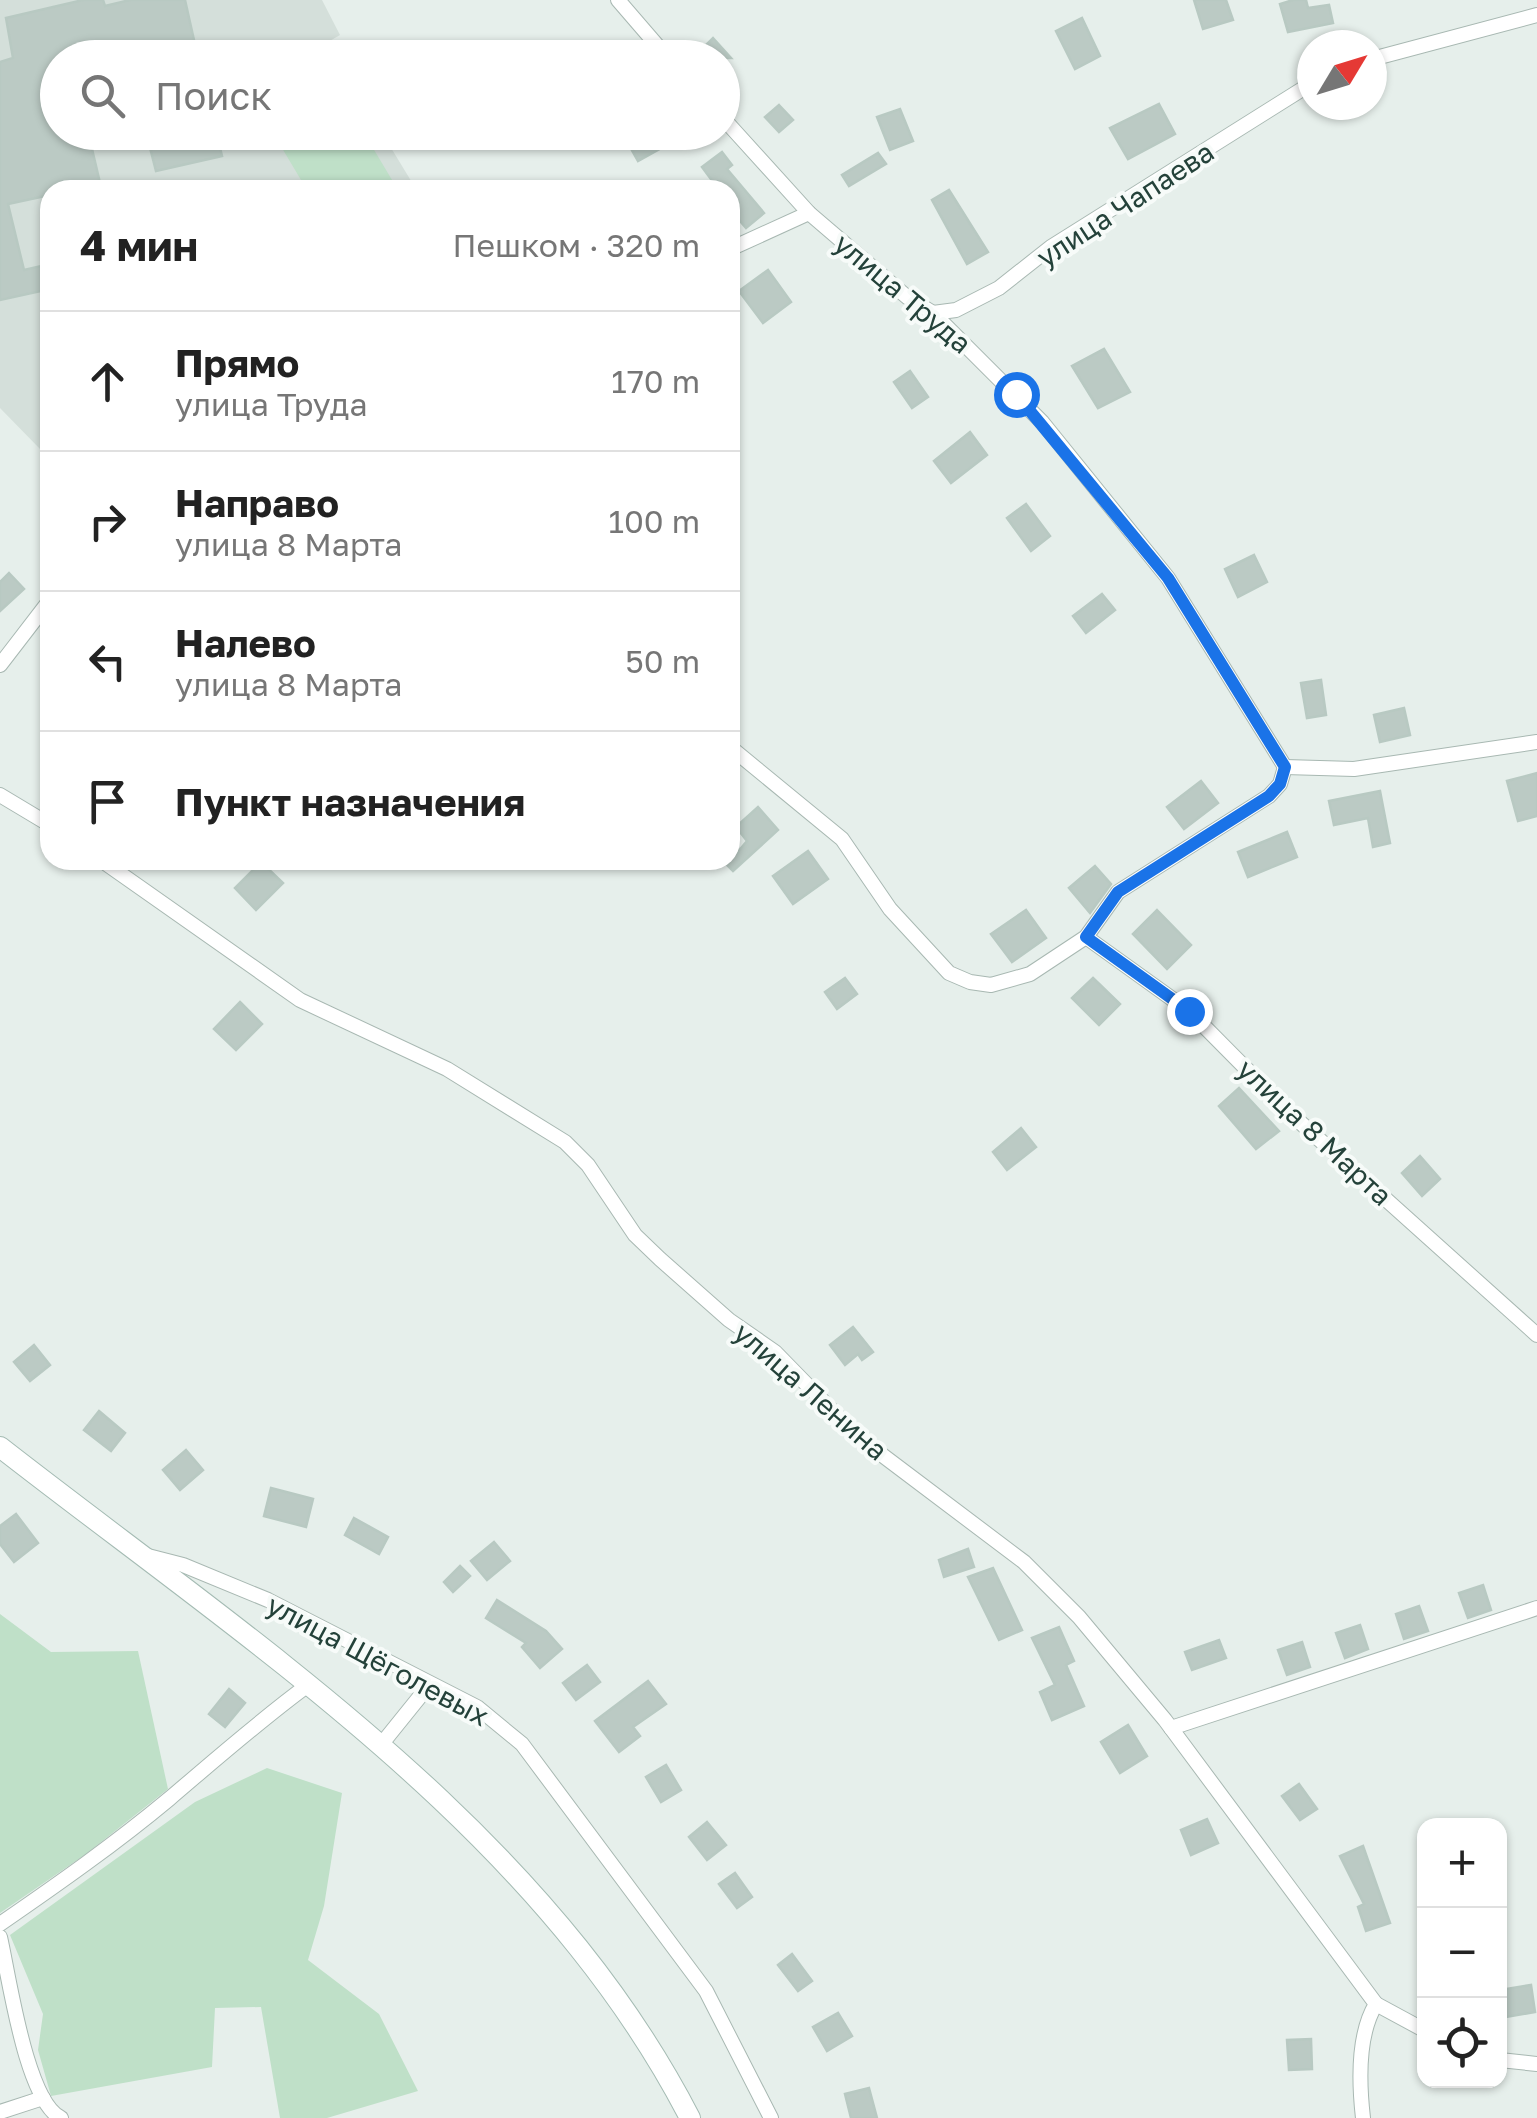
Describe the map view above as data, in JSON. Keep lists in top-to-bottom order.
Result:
{
  "streets": {
    "main road": ["улица Щёголевых"],
    "street": [
      "улица Чапаева",
      "улица Труда",
      "улица 8 Марта",
      "улица Ленина"
    ]
  },
  "crossings": [
    ["улица Чапаева", "улица Труда"]
  ],
  "north": "top right",
  "page": {
    "search": "Поиск",
    "heading": ["4 мин", "Пешком · 320 m"],
    "list": [
      ["Прямо", "улица Труда", "170 m"],
      ["Направо", "улица 8 Марта", "100 m"],
      ["Налево", "улица 8 Марта", "50 m"],
      "Пункт назначения"
    ],
    "map_buttons": ["+", "−"]
  }
}
